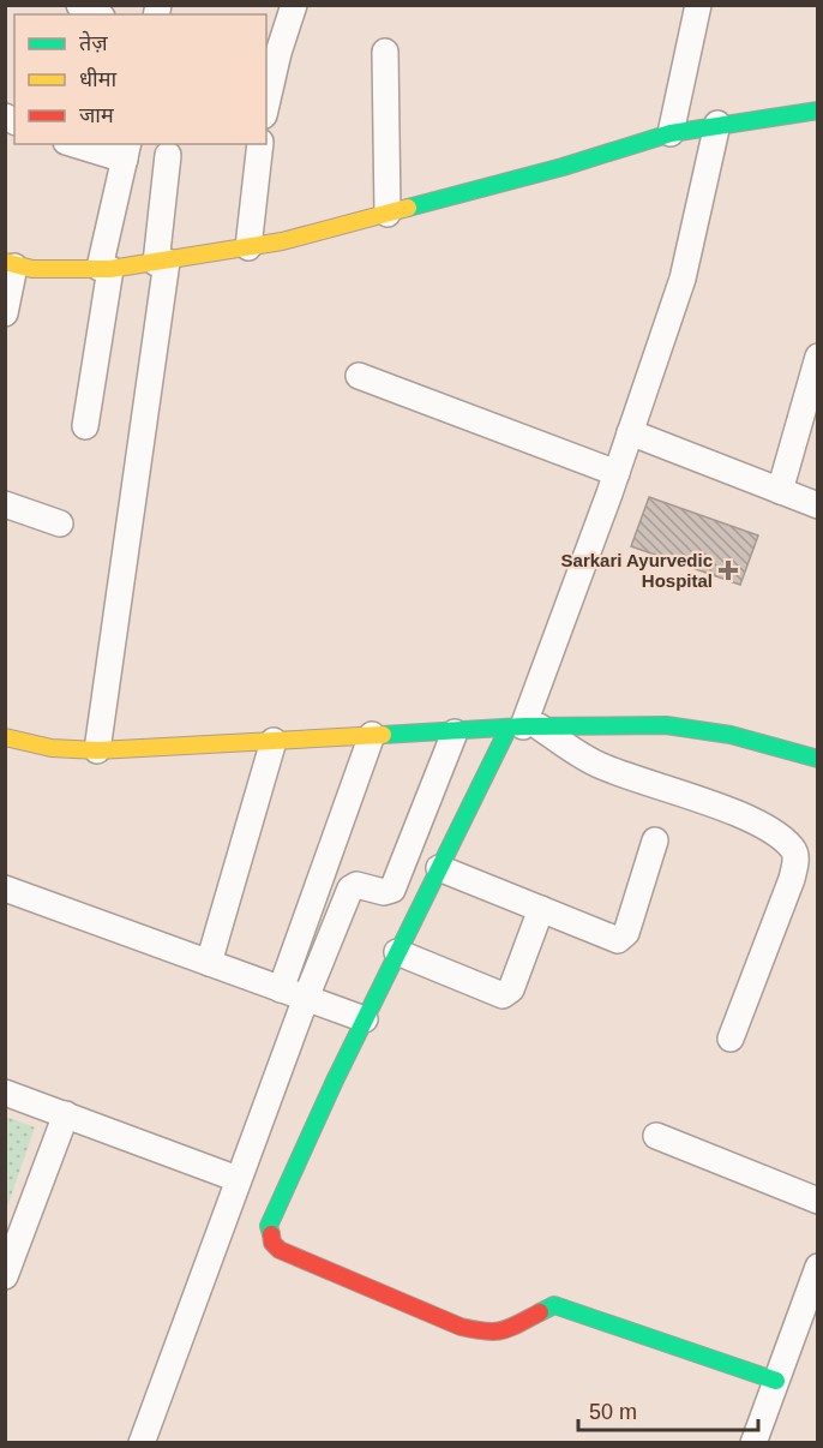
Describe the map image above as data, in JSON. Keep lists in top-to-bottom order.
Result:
{
  "places": {
    "health": ["Sarkari Ayurvedic Hospital"]
  },
  "legend": ["तेज़", "धीमा", "जाम"],
  "scale_bar": "50 m"
}
